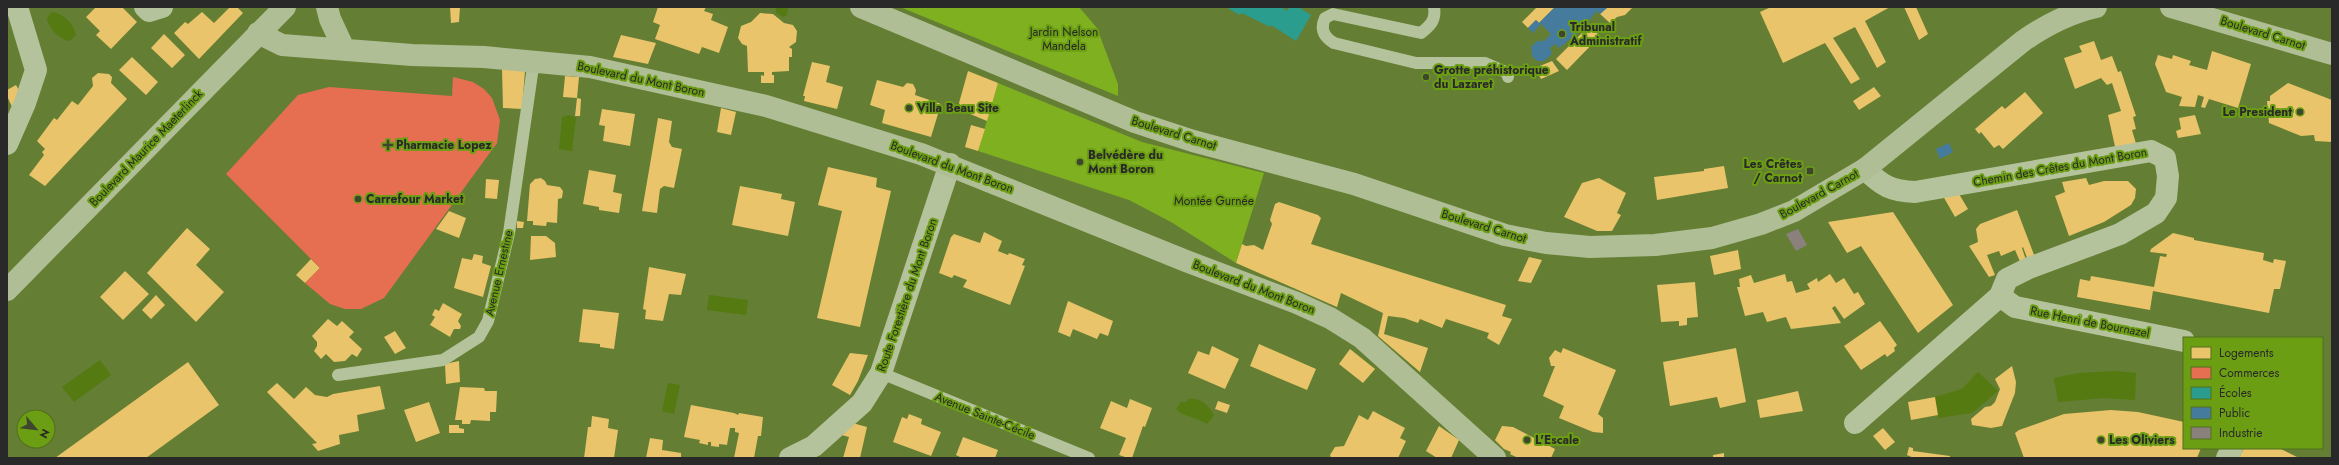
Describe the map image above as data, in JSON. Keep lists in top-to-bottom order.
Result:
{
  "streets": {
    "main road": ["Boulevard Carnot", "Boulevard du Mont Boron", "Boulevard Maurice Maeterlinck"],
    "street": ["Chemin des Crêtes du Mont Boron", "Route Forestière du Mont Boron", "Rue Henri de Bournazel"],
    "lane": ["Avenue Ernestine", "Avenue Sainte-Cécile"]
  },
  "crossings": [
    ["Boulevard Carnot", "Chemin des Crêtes du Mont Boron"],
    ["Boulevard du Mont Boron", "Boulevard Maurice Maeterlinck"],
    ["Boulevard du Mont Boron", "Avenue Ernestine"],
    ["Boulevard du Mont Boron", "Route Forestière du Mont Boron"],
    ["Chemin des Crêtes du Mont Boron", "Rue Henri de Bournazel"],
    ["Route Forestière du Mont Boron", "Avenue Sainte-Cécile"]
  ],
  "parks": ["Jardin Nelson Mandela", "Montée Gurnée"],
  "places": {
    "other": [
      "Tribunal Administratif",
      "Grotte préhistorique du Lazaret",
      "Villa Beau Site",
      "Le President",
      "Belvédère du Mont Boron",
      "Carrefour Market",
      "L'Escale",
      "Les Oliviers"
    ],
    "health": ["Pharmacie Lopez"],
    "transit": ["Les Crêtes / Carnot"]
  },
  "legend": [
    "Logements",
    "Commerces",
    "Écoles",
    "Public",
    "Industrie"
  ],
  "north": "bottom right"
}
